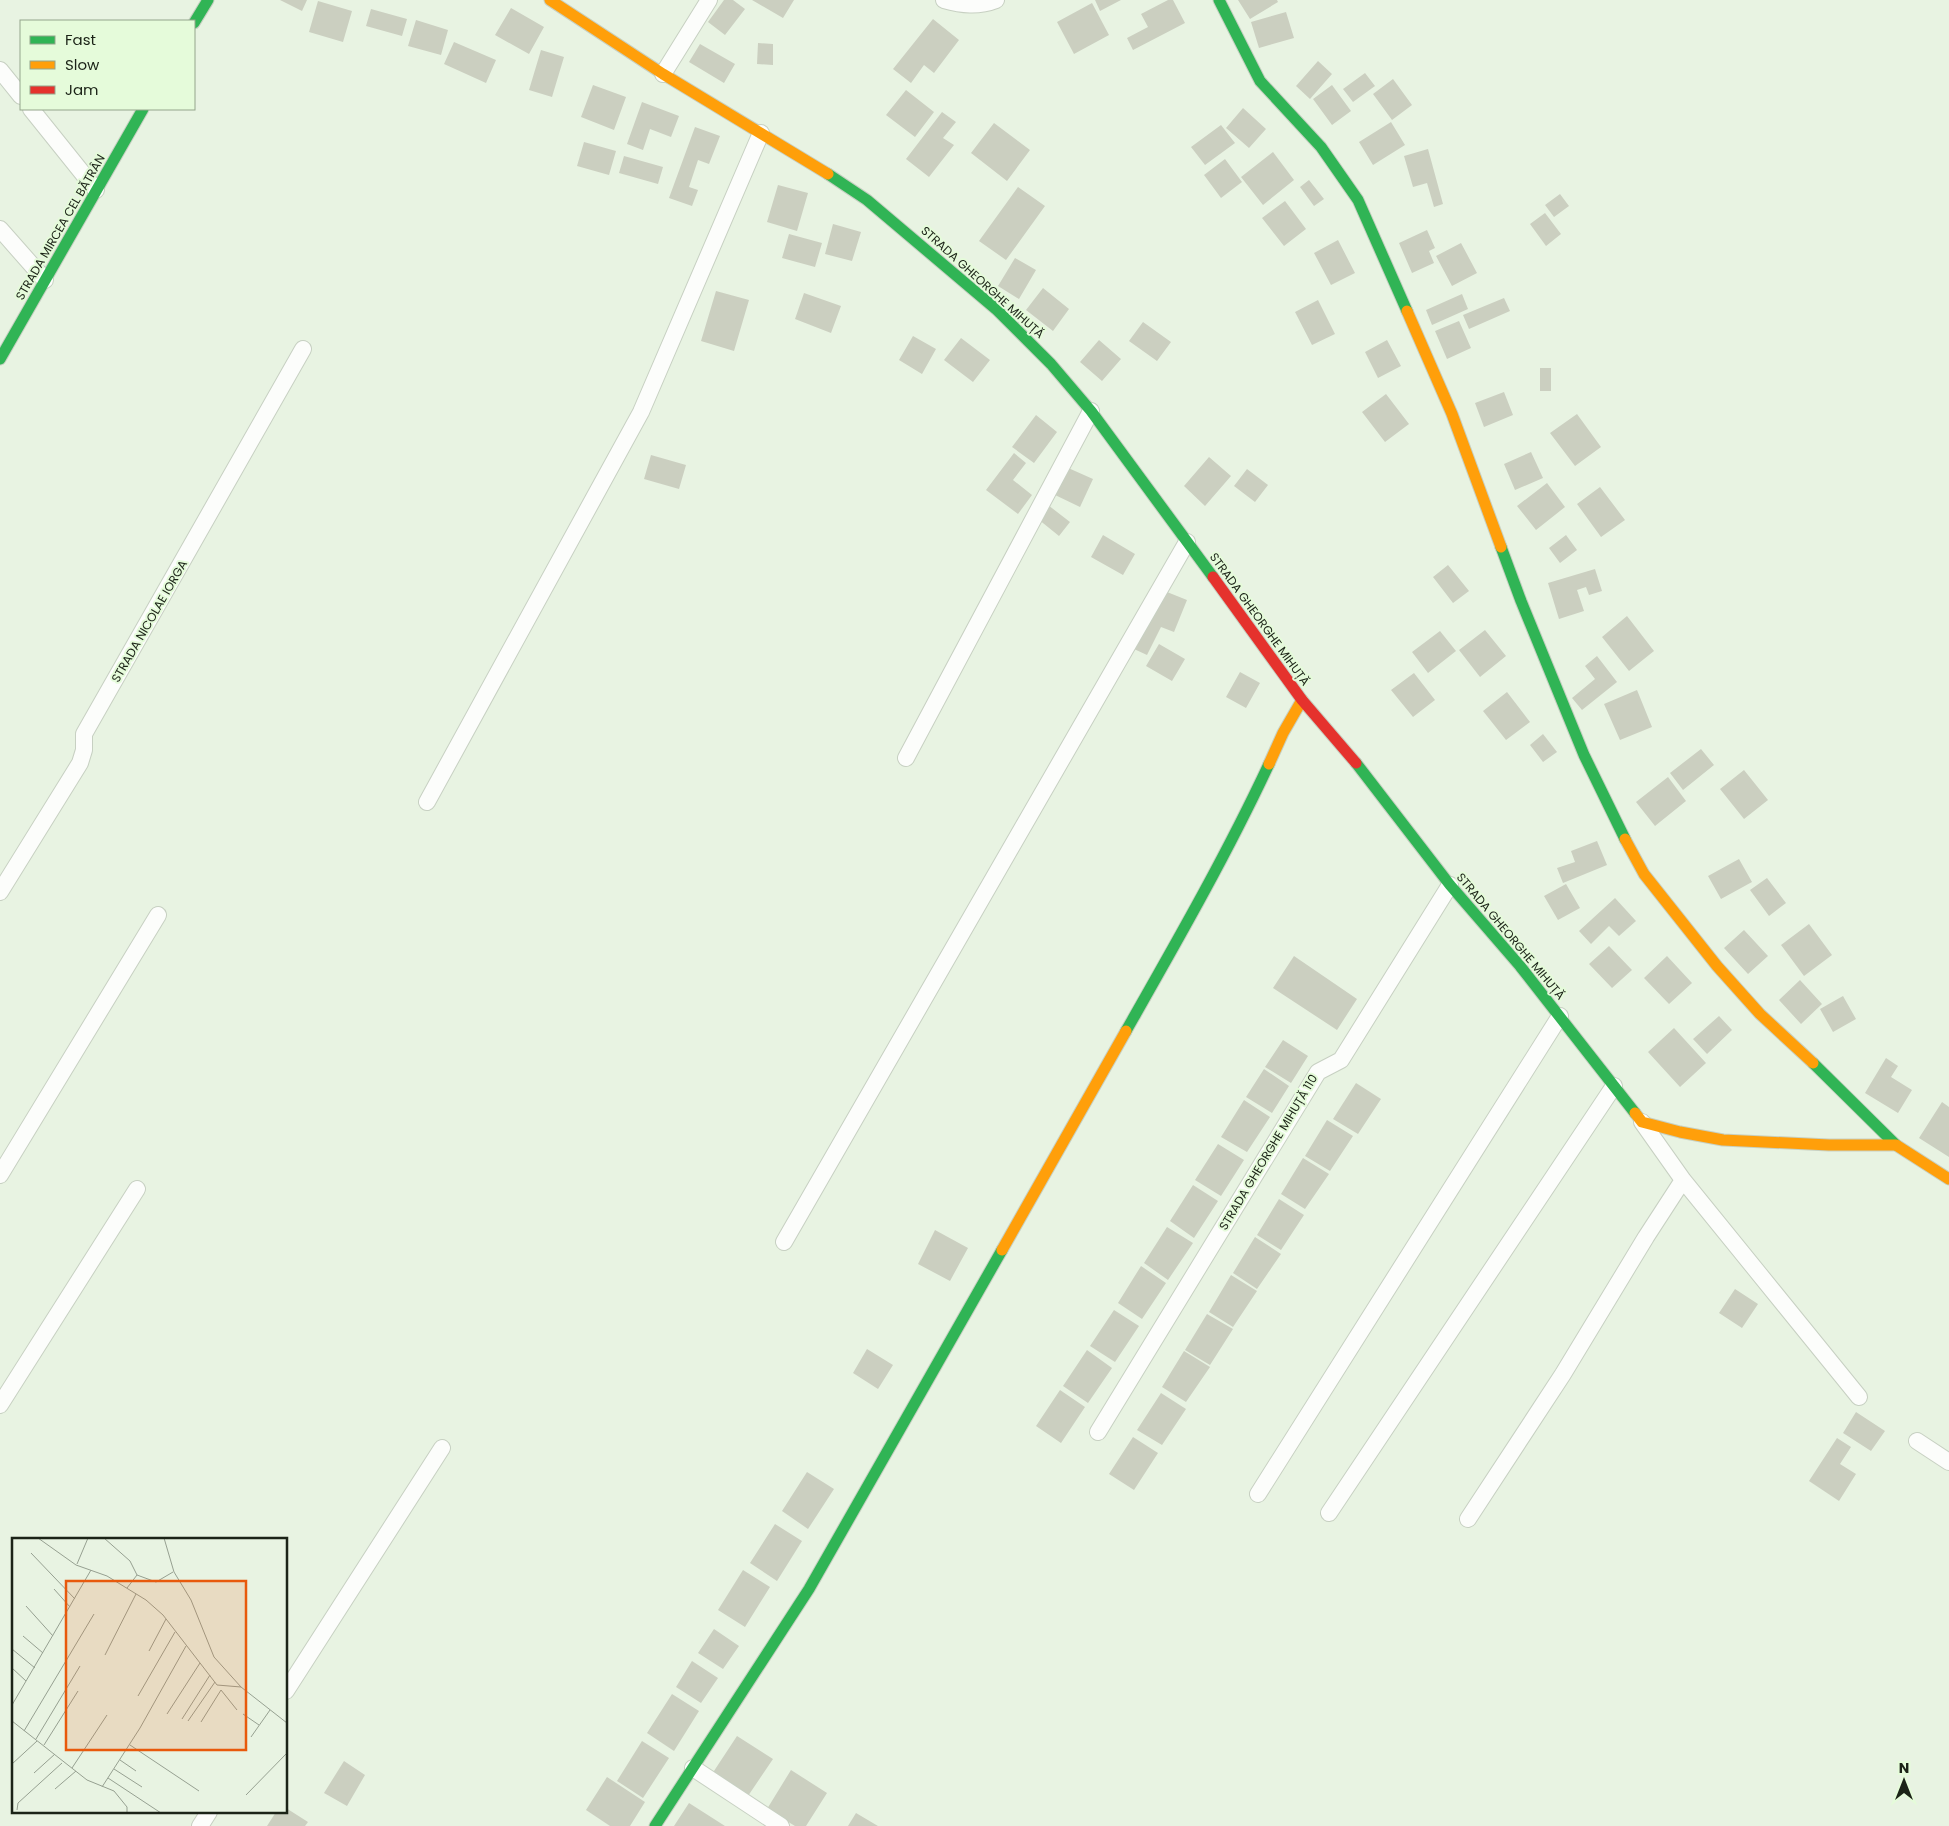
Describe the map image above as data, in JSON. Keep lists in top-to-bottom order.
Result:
{
  "streets": {
    "street": [
      "STRADA MIRCEA CEL BĂTRÂN",
      "STRADA GHEORGHE MIHUȚĂ",
      "STRADA NICOLAE IORGA",
      "STRADA GHEORGHE MIHUȚĂ 110"
    ]
  },
  "crossings": [
    ["STRADA GHEORGHE MIHUȚĂ", "STRADA GHEORGHE MIHUȚĂ 110"]
  ],
  "legend": ["Fast", "Slow", "Jam"],
  "north": "top"
}
